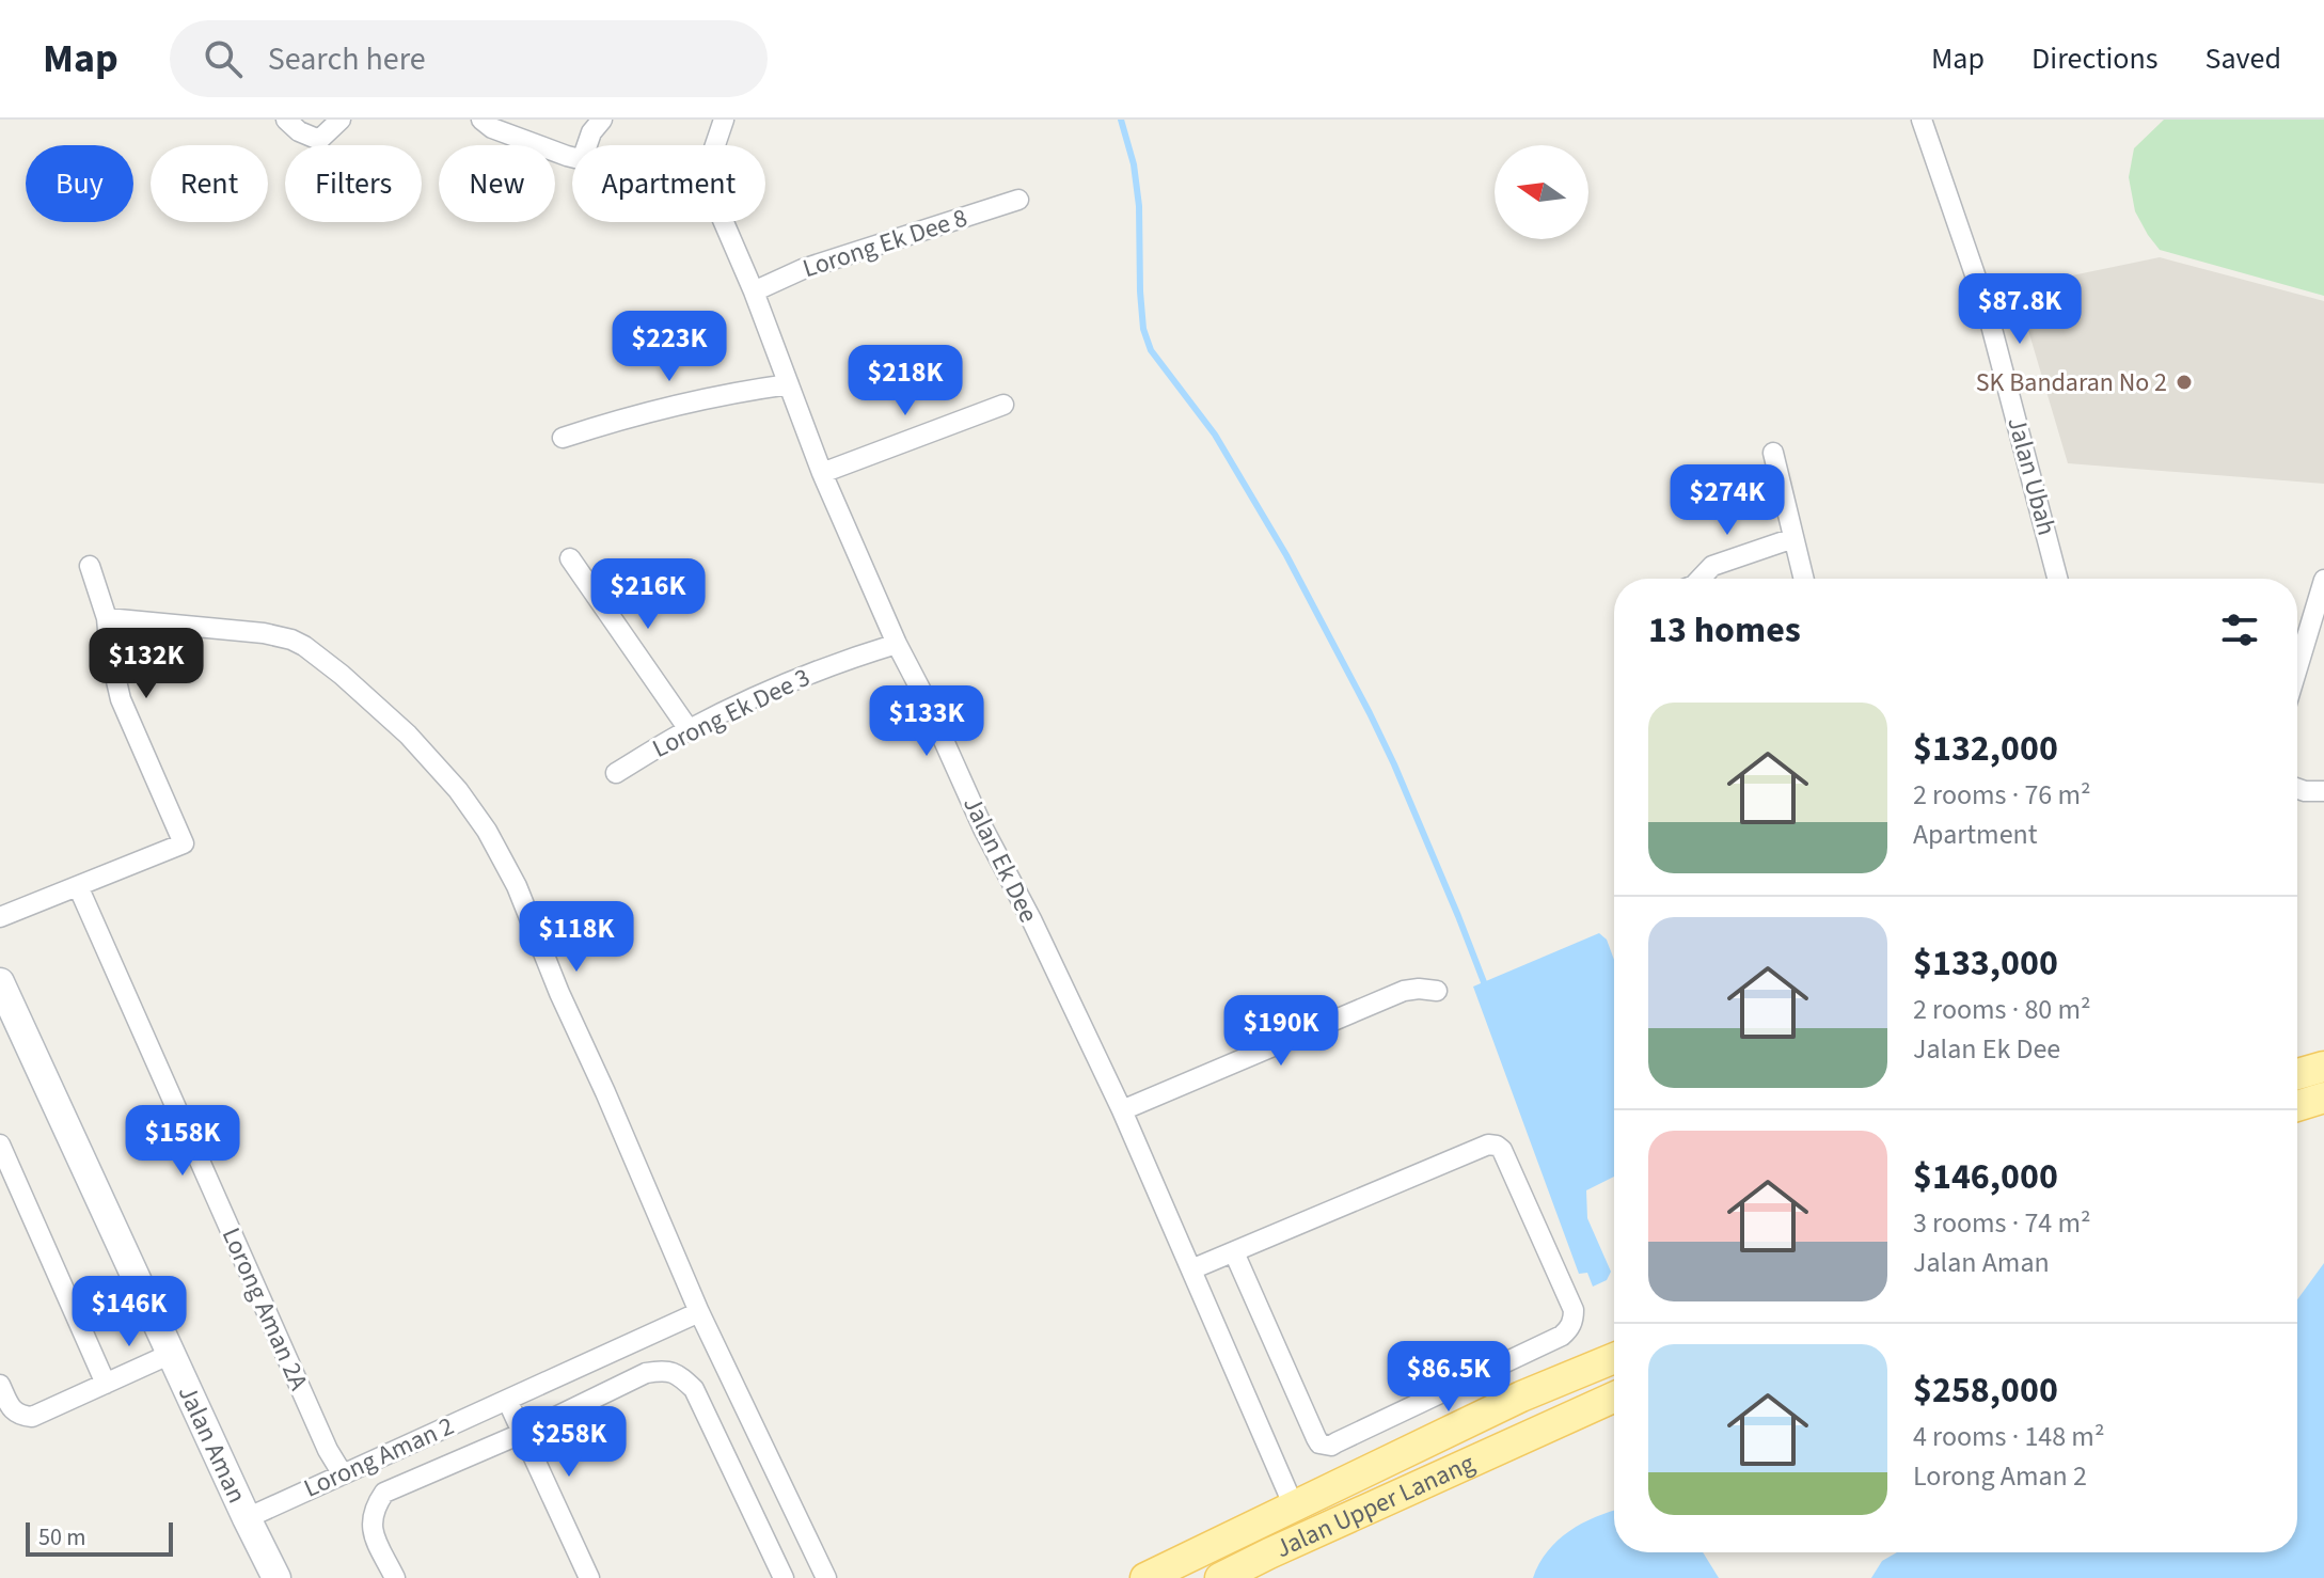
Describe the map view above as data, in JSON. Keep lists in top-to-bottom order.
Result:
{
  "streets": {
    "main road": ["Jalan Upper Lanang"],
    "street": [
      "Lorong Ek Dee 8",
      "Jalan Ubah",
      "Lorong Ek Dee 3",
      "Jalan Ek Dee",
      "Lorong Aman 2A",
      "Jalan Aman",
      "Lorong Aman 2"
    ]
  },
  "crossings": [
    ["Lorong Ek Dee 8", "Jalan Ek Dee"],
    ["Lorong Ek Dee 3", "Jalan Ek Dee"],
    ["Jalan Ek Dee", "Jalan Upper Lanang"],
    ["Lorong Aman 2A", "Lorong Aman 2"],
    ["Jalan Aman", "Lorong Aman 2"]
  ],
  "places": ["SK Bandaran No 2"],
  "scale_bar": "50 m",
  "north": "left",
  "page": {
    "header": "Map",
    "search": "Search here",
    "nav": ["Map", "Directions", "Saved"],
    "chip": [
      "Buy",
      "Rent",
      "Filters",
      "New",
      "Apartment"
    ],
    "price": [
      "$87.8K",
      "$223K",
      "$218K",
      "$274K",
      "$216K",
      "$132K",
      "$133K",
      "$118K",
      "$190K",
      "$158K",
      "$146K",
      "$86.5K",
      "$258K"
    ],
    "heading": "13 homes",
    "list": [
      {
        "name": "$132,000",
        "note": "2 rooms · 76 m² · Apartment"
      },
      {
        "name": "$133,000",
        "note": "2 rooms · 80 m² · Jalan Ek Dee"
      },
      {
        "name": "$146,000",
        "note": "3 rooms · 74 m² · Jalan Aman"
      },
      {
        "name": "$258,000",
        "note": "4 rooms · 148 m² · Lorong Aman 2"
      }
    ],
    "scale": "50 m"
  }
}
